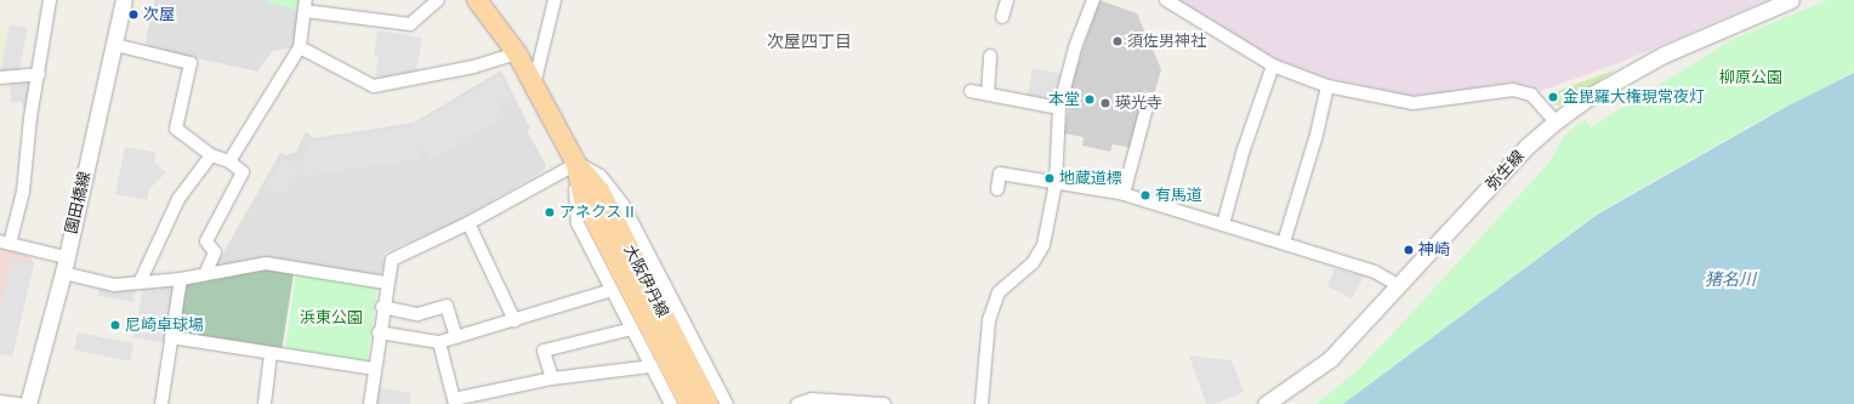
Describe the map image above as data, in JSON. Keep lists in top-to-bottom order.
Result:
{
  "streets": {
    "main road": ["大阪伊丹線"],
    "street": ["弥生線", "園田橋線"]
  },
  "districts": ["次屋四丁目"],
  "water": ["猪名川"],
  "parks": ["柳原公園", "浜東公園"],
  "places": [
    "次屋",
    "須佐男神社",
    "金毘羅大権現常夜灯",
    "本堂",
    "瑛光寺",
    "地蔵道標",
    "有馬道",
    "アネクスⅡ",
    "神崎",
    "尼崎卓球場"
  ]
}
